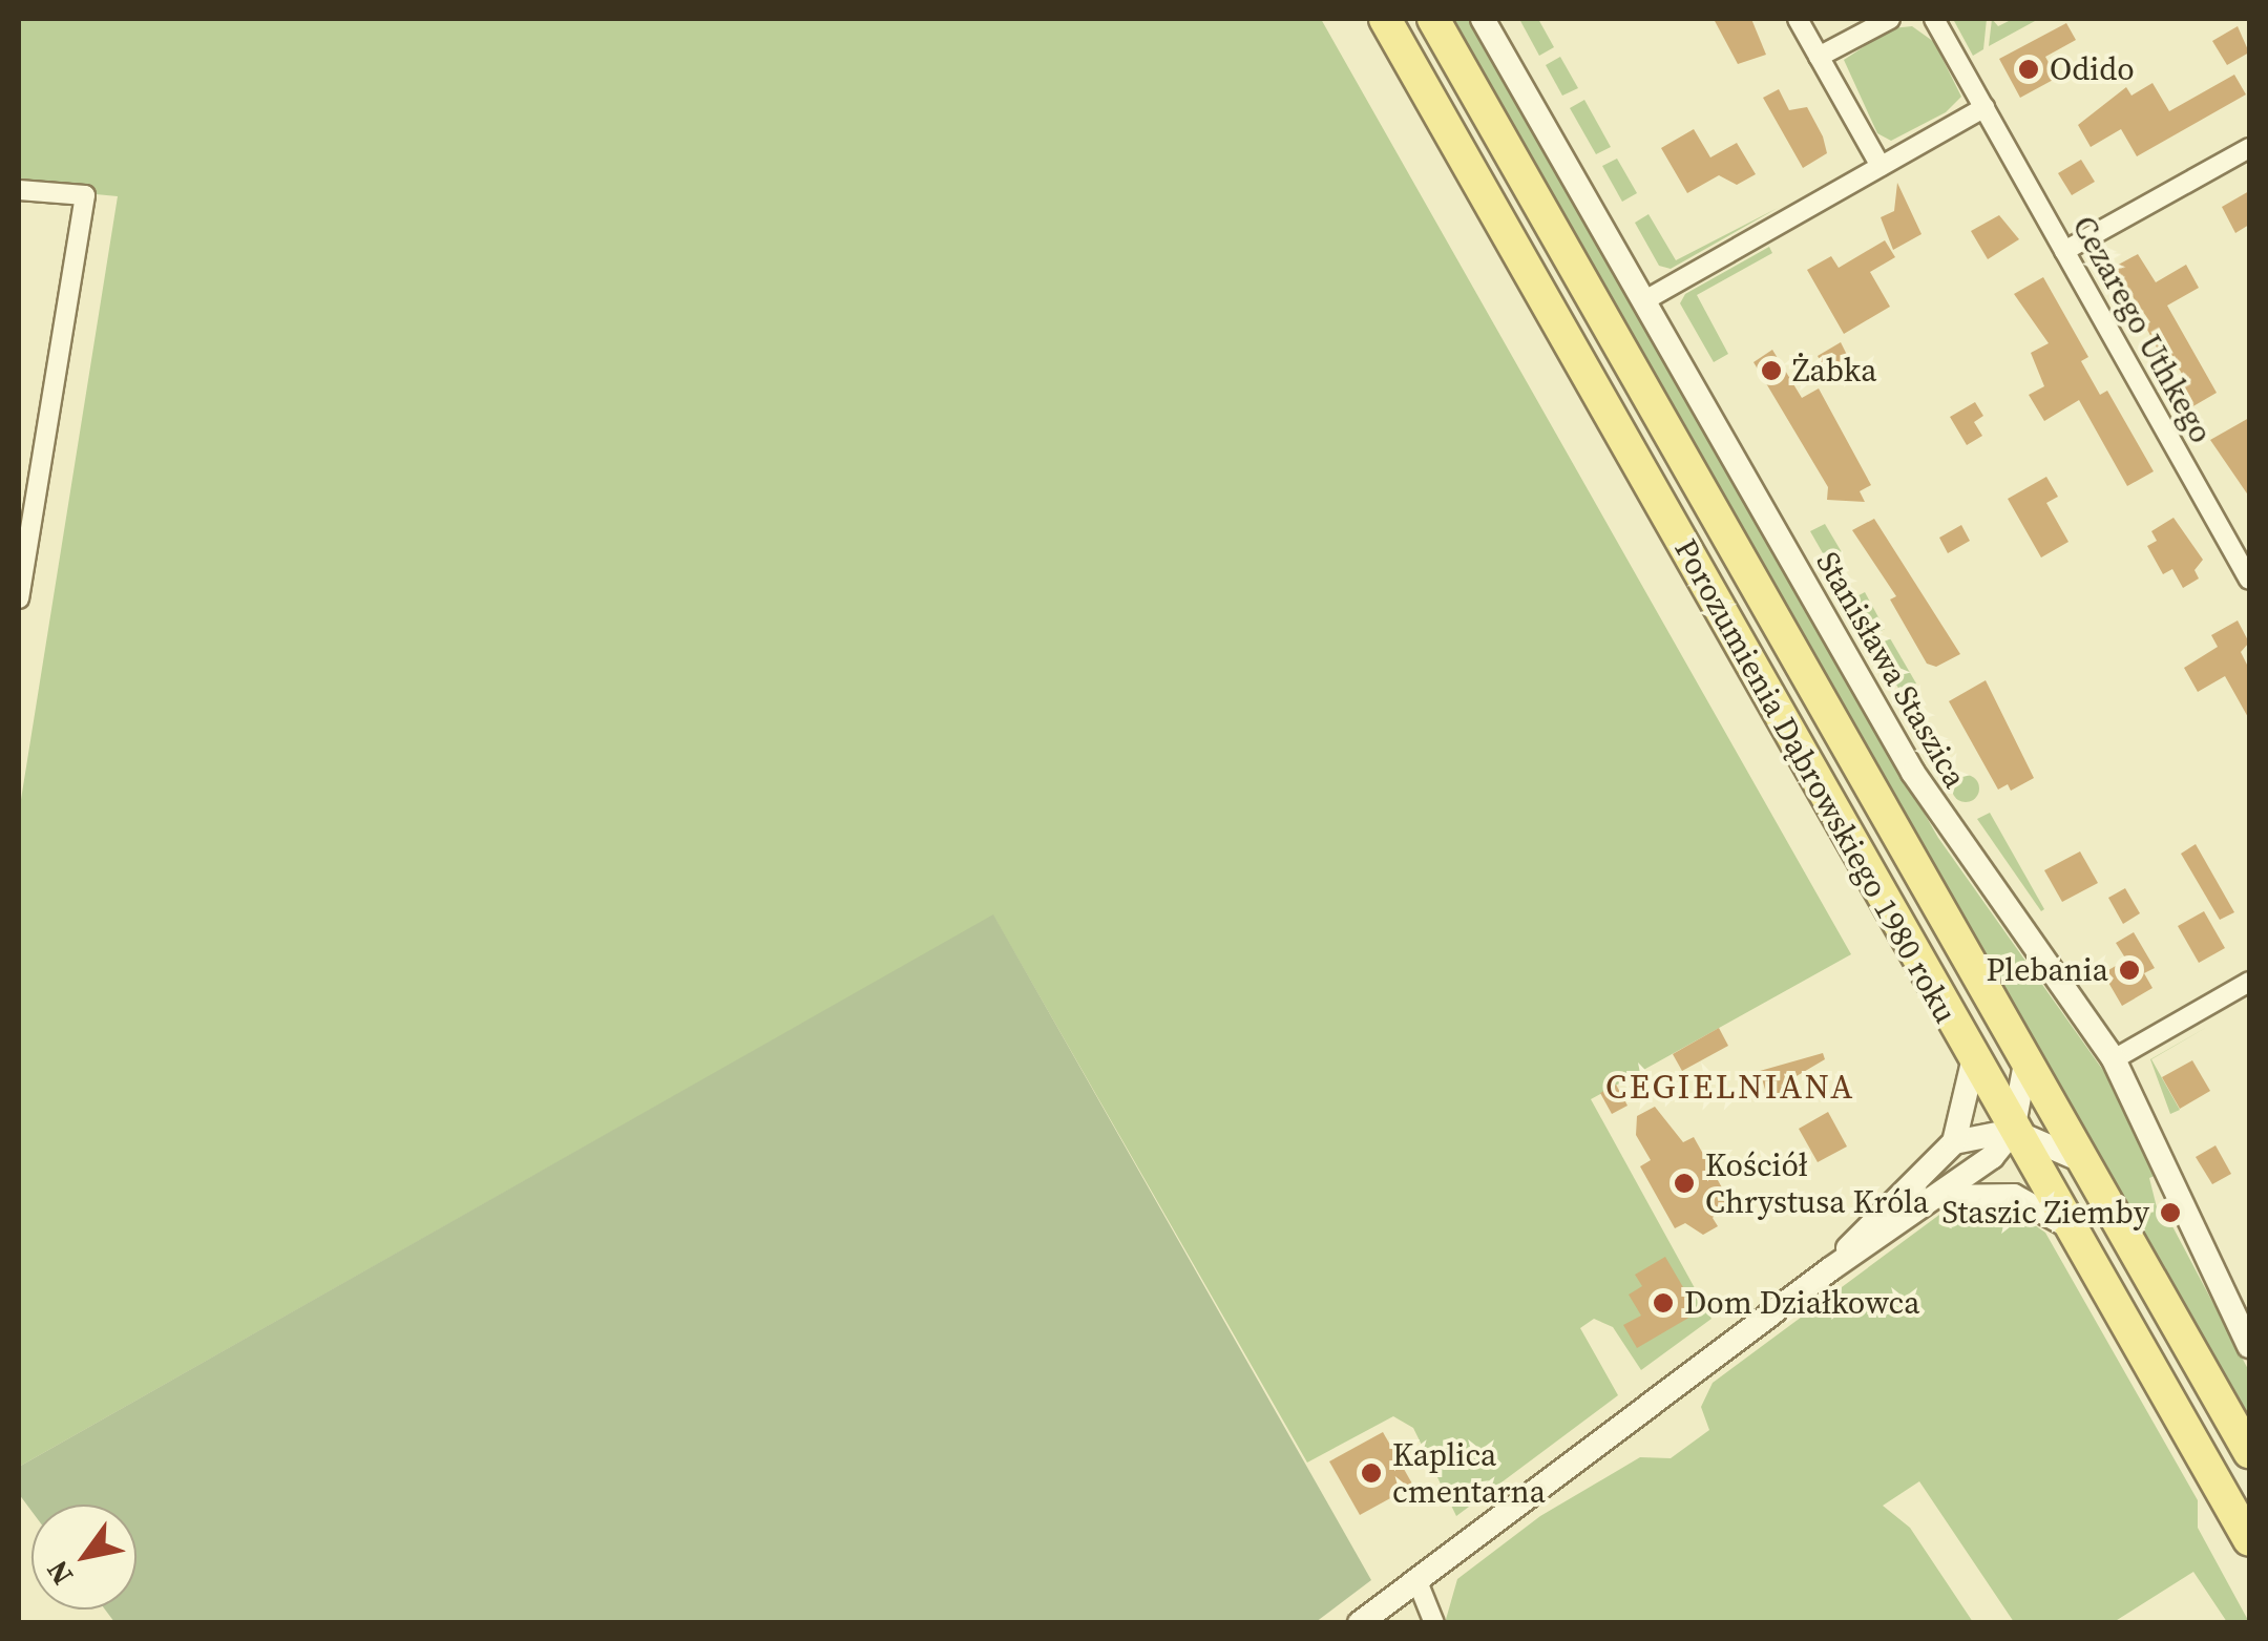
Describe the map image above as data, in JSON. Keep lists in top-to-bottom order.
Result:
{
  "streets": {
    "main road": ["Porozumienia Dąbrowskiego 1980 roku"],
    "street": ["Cezarego Uthkego", "Stanisława Staszica"]
  },
  "districts": ["CEGIELNIANA"],
  "places": [
    "Odido",
    "Żabka",
    "Plebania",
    "Kościół Chrystusa Króla",
    "Staszic Ziemby",
    "Dom Działkowca",
    "Kaplica cmentarna"
  ],
  "north": "bottom left"
}
